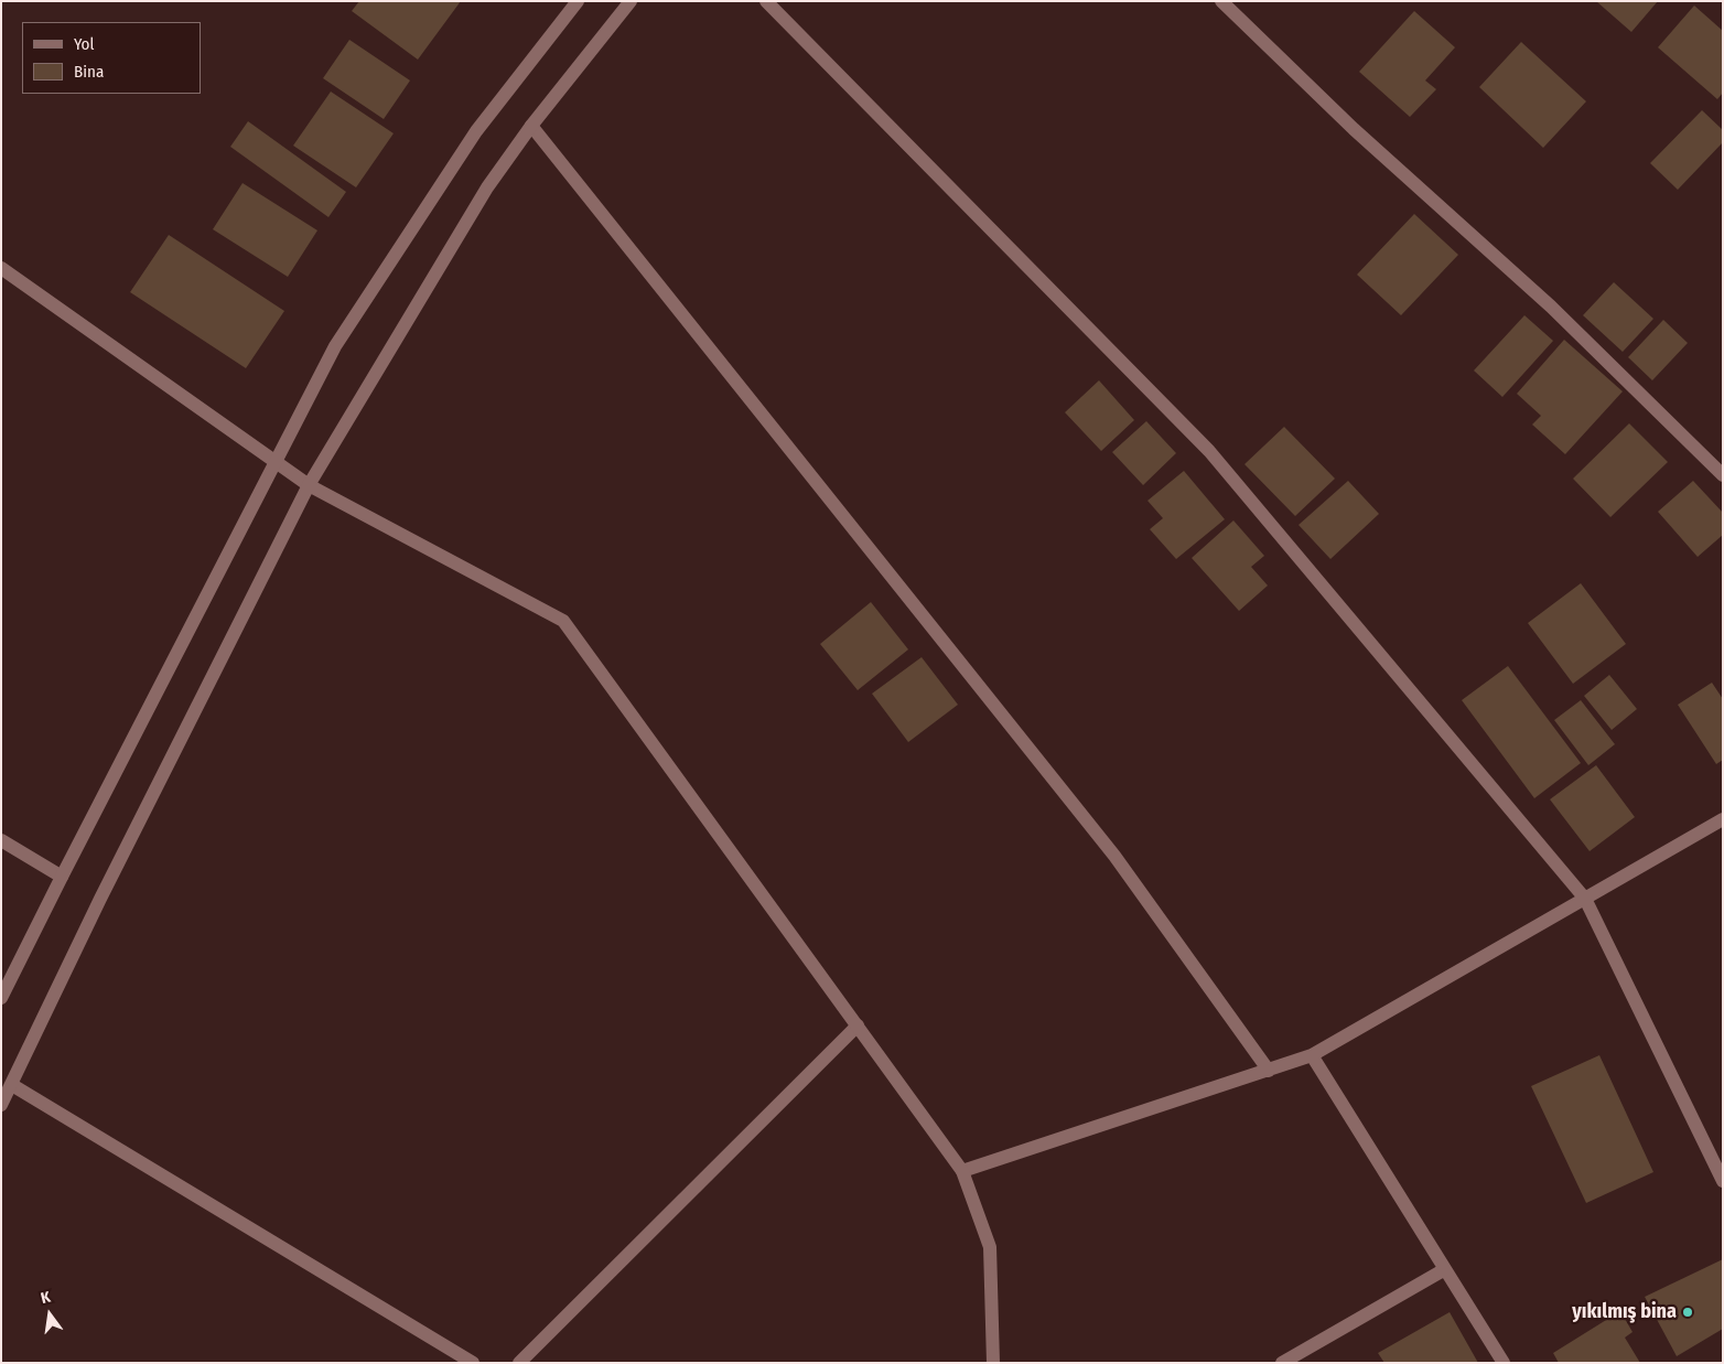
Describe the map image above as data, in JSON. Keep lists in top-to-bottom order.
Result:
{
  "places": ["yıkılmış bina"],
  "legend": ["Yol", "Bina"],
  "north": "top"
}
